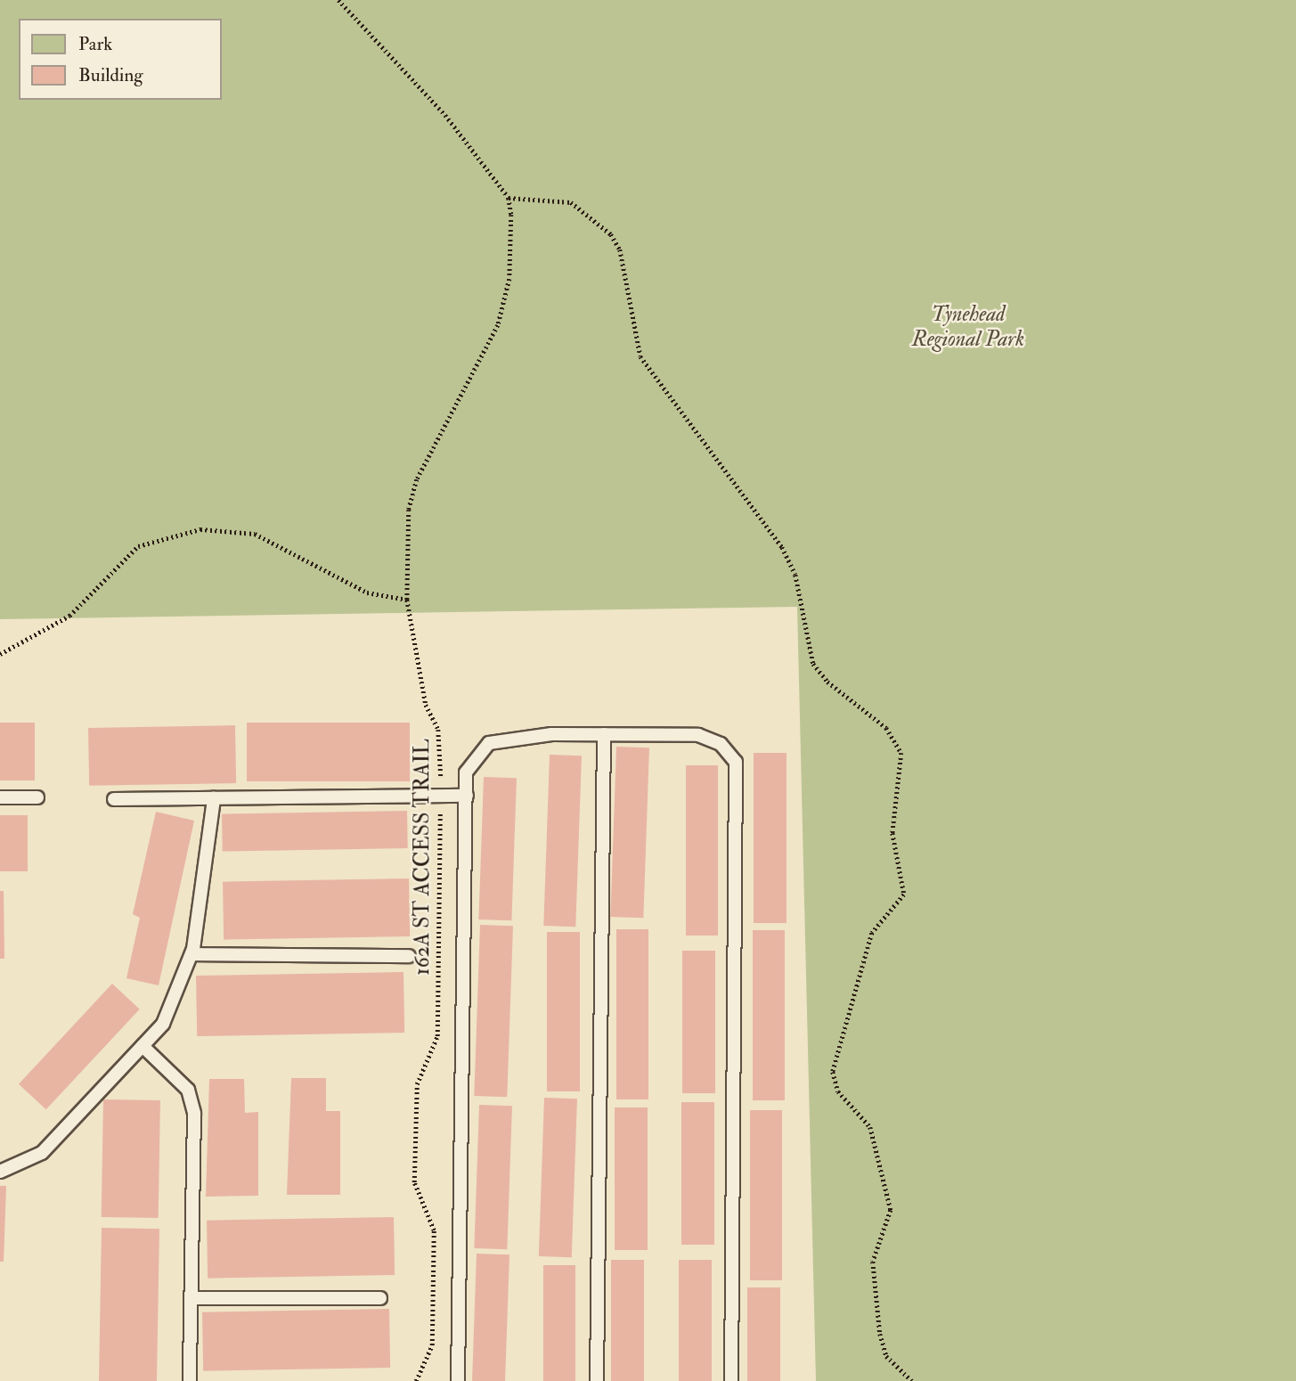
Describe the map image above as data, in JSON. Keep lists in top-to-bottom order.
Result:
{
  "streets": {
    "path": ["162A ST ACCESS TRAIL"]
  },
  "parks": ["Tynehead Regional Park"],
  "legend": ["Park", "Building"]
}
